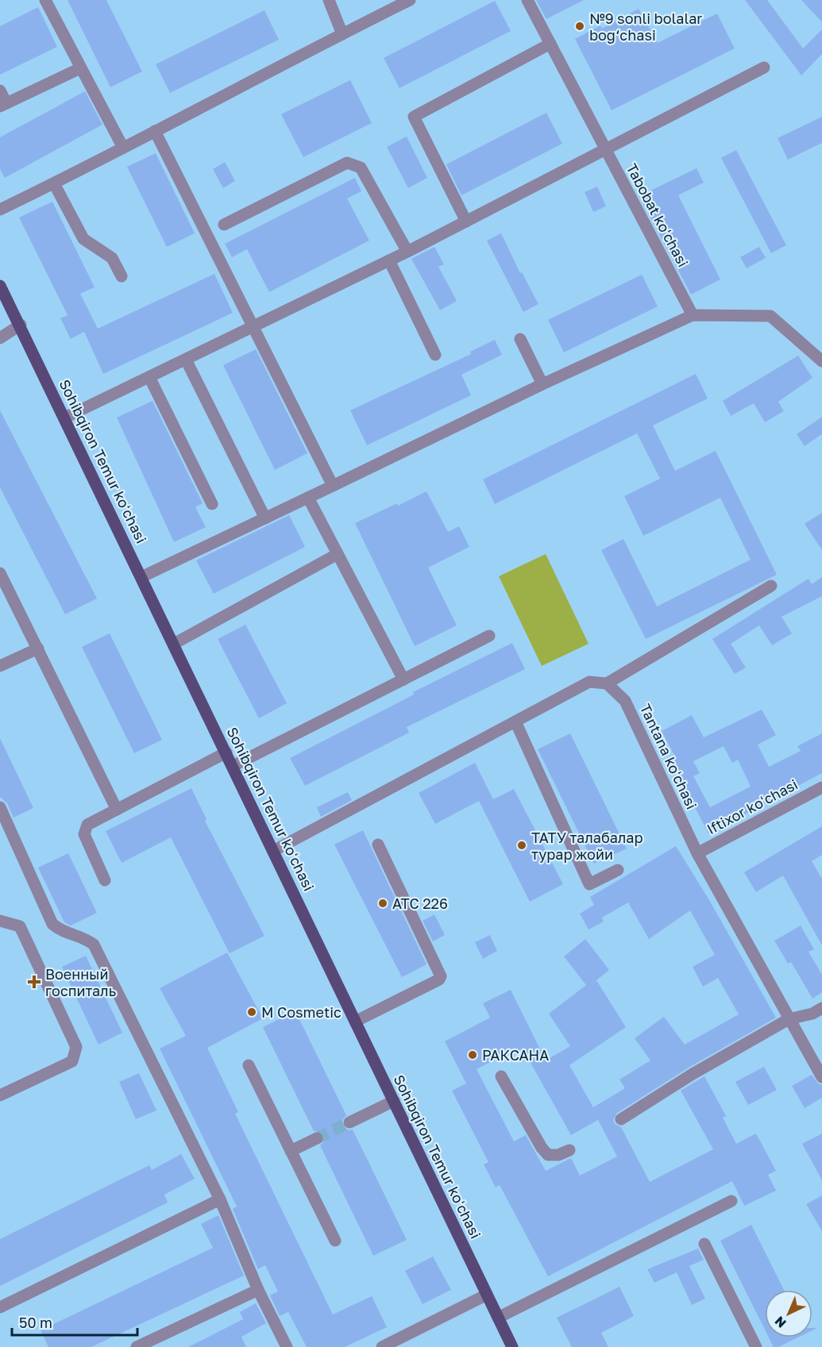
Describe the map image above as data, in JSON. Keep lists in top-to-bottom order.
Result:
{
  "streets": {
    "main road": ["Sohibqiron Temur koʻchasi"],
    "street": ["Tabobat koʻchasi", "Tantana koʻchasi", "Iftixor koʻchasi"]
  },
  "crossings": [
    ["Tantana koʻchasi", "Iftixor koʻchasi"]
  ],
  "places": {
    "other": [
      "№9 sonli bolalar bog‘chasi",
      "ТАТУ талабалар турар жойи",
      "АТС 226",
      "M Cosmetic",
      "РАКСАНА"
    ],
    "health": ["Военный госпиталь"]
  },
  "scale_bar": "50 m",
  "north": "bottom left"
}
